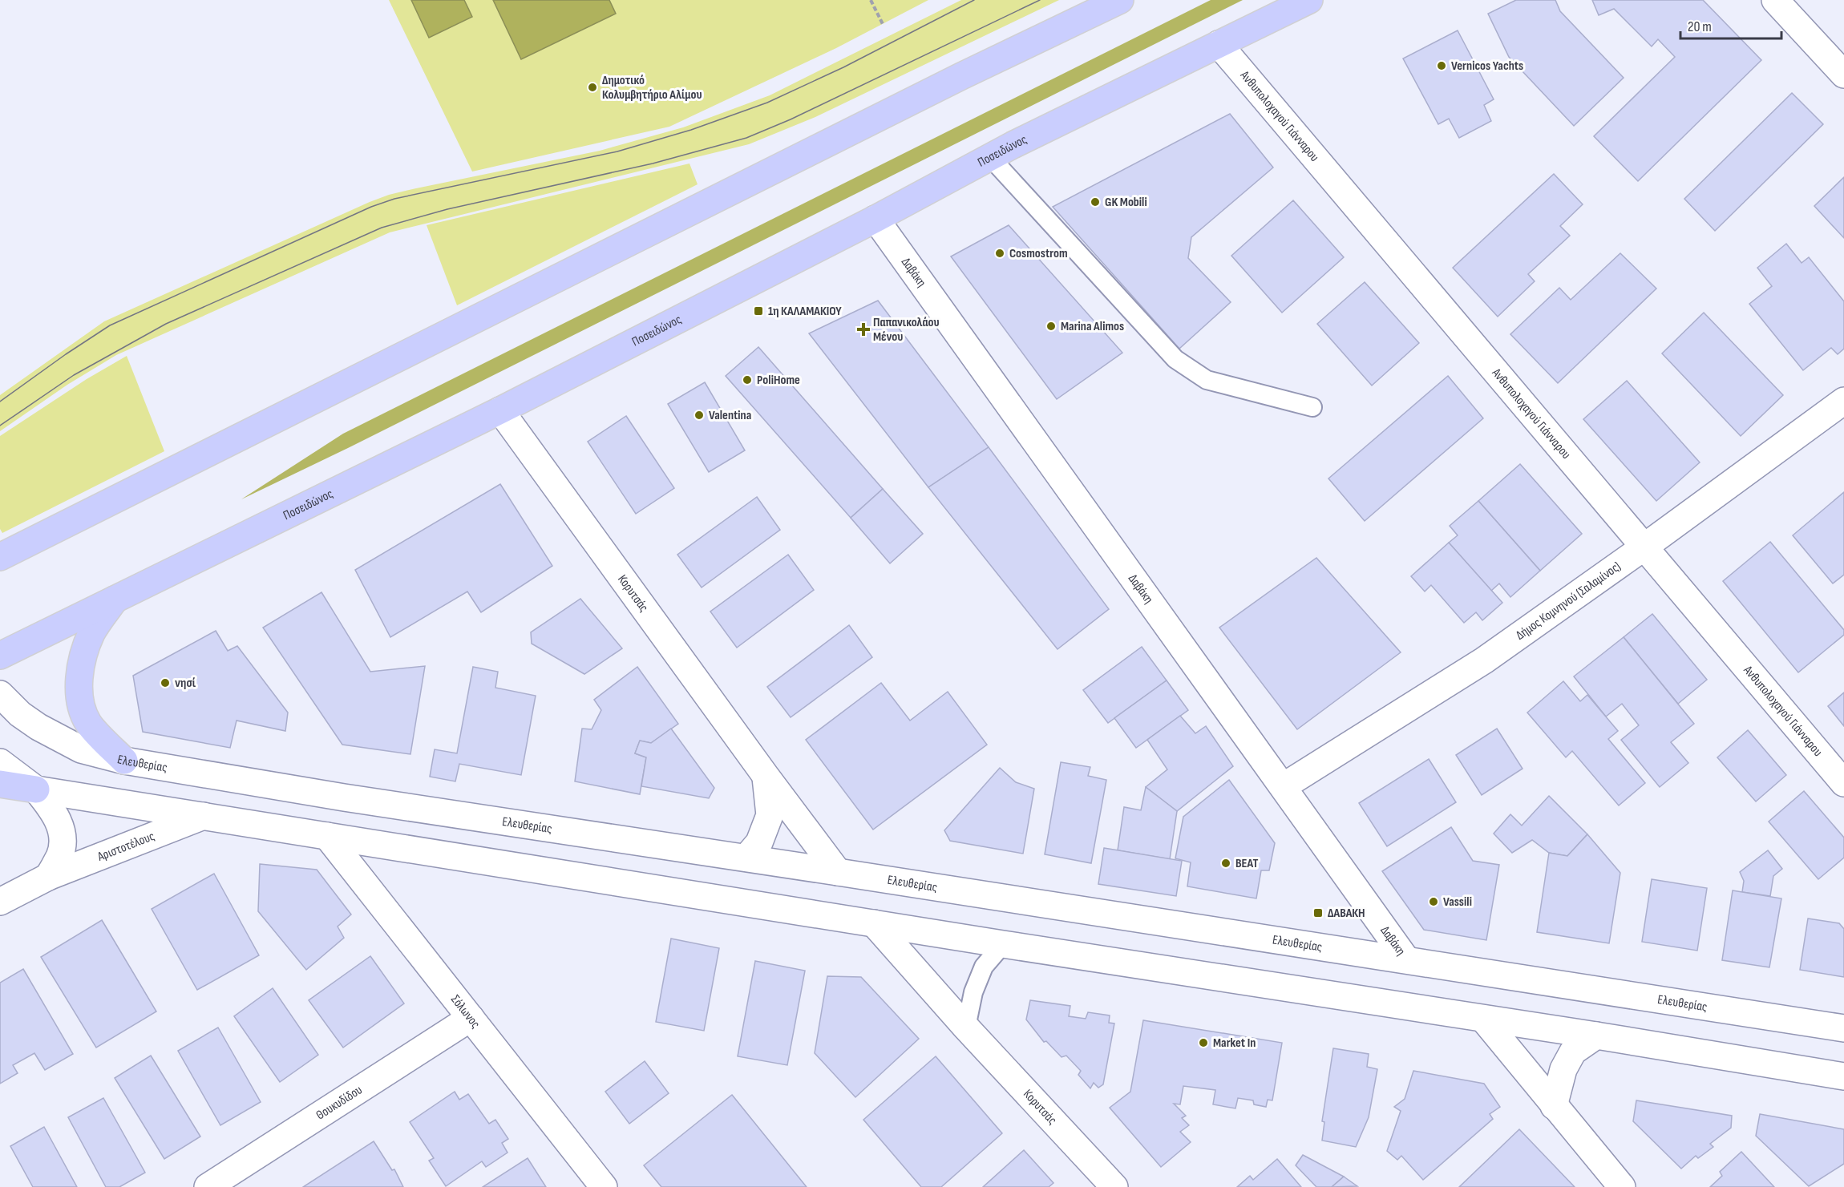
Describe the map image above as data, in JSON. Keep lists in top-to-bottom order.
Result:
{
  "streets": {
    "highway": ["Ποσειδώνος"],
    "street": [
      "Ανθυπολοχαγού Γιάνναρου",
      "Δαβάκη",
      "Κορυτσάς",
      "Δήμος Κομνηνού (Σαλαμίνος)",
      "Ελευθερίας",
      "Αριστοτέλους",
      "Σόλωνος",
      "Θουκυδίδου"
    ]
  },
  "crossings": [
    ["Ανθυπολοχαγού Γιάνναρου", "Ποσειδώνος"],
    ["Ανθυπολοχαγού Γιάνναρου", "Δήμος Κομνηνού (Σαλαμίνος)"],
    ["Ποσειδώνος", "Δαβάκη"],
    ["Ποσειδώνος", "Κορυτσάς"],
    ["Δαβάκη", "Δήμος Κομνηνού (Σαλαμίνος)"],
    ["Δαβάκη", "Ελευθερίας"],
    ["Κορυτσάς", "Ελευθερίας"],
    ["Σόλωνος", "Θουκυδίδου"]
  ],
  "places": {
    "other": [
      "Vernicos Yachts",
      "Δημοτικό Κολυμβητήριο Αλίμου",
      "GK Mobili",
      "Cosmostrom",
      "Marina Alimos",
      "PoliHome",
      "Valentina",
      "νησί",
      "ΒΕΑΤ",
      "Vassili",
      "Market In"
    ],
    "transit": ["1η ΚΑΛΑΜΑΚΙΟΥ", "ΔΑΒΑΚΗ"],
    "health": ["Παπανικολάου Μένου"]
  },
  "scale_bar": "20 m"
}
